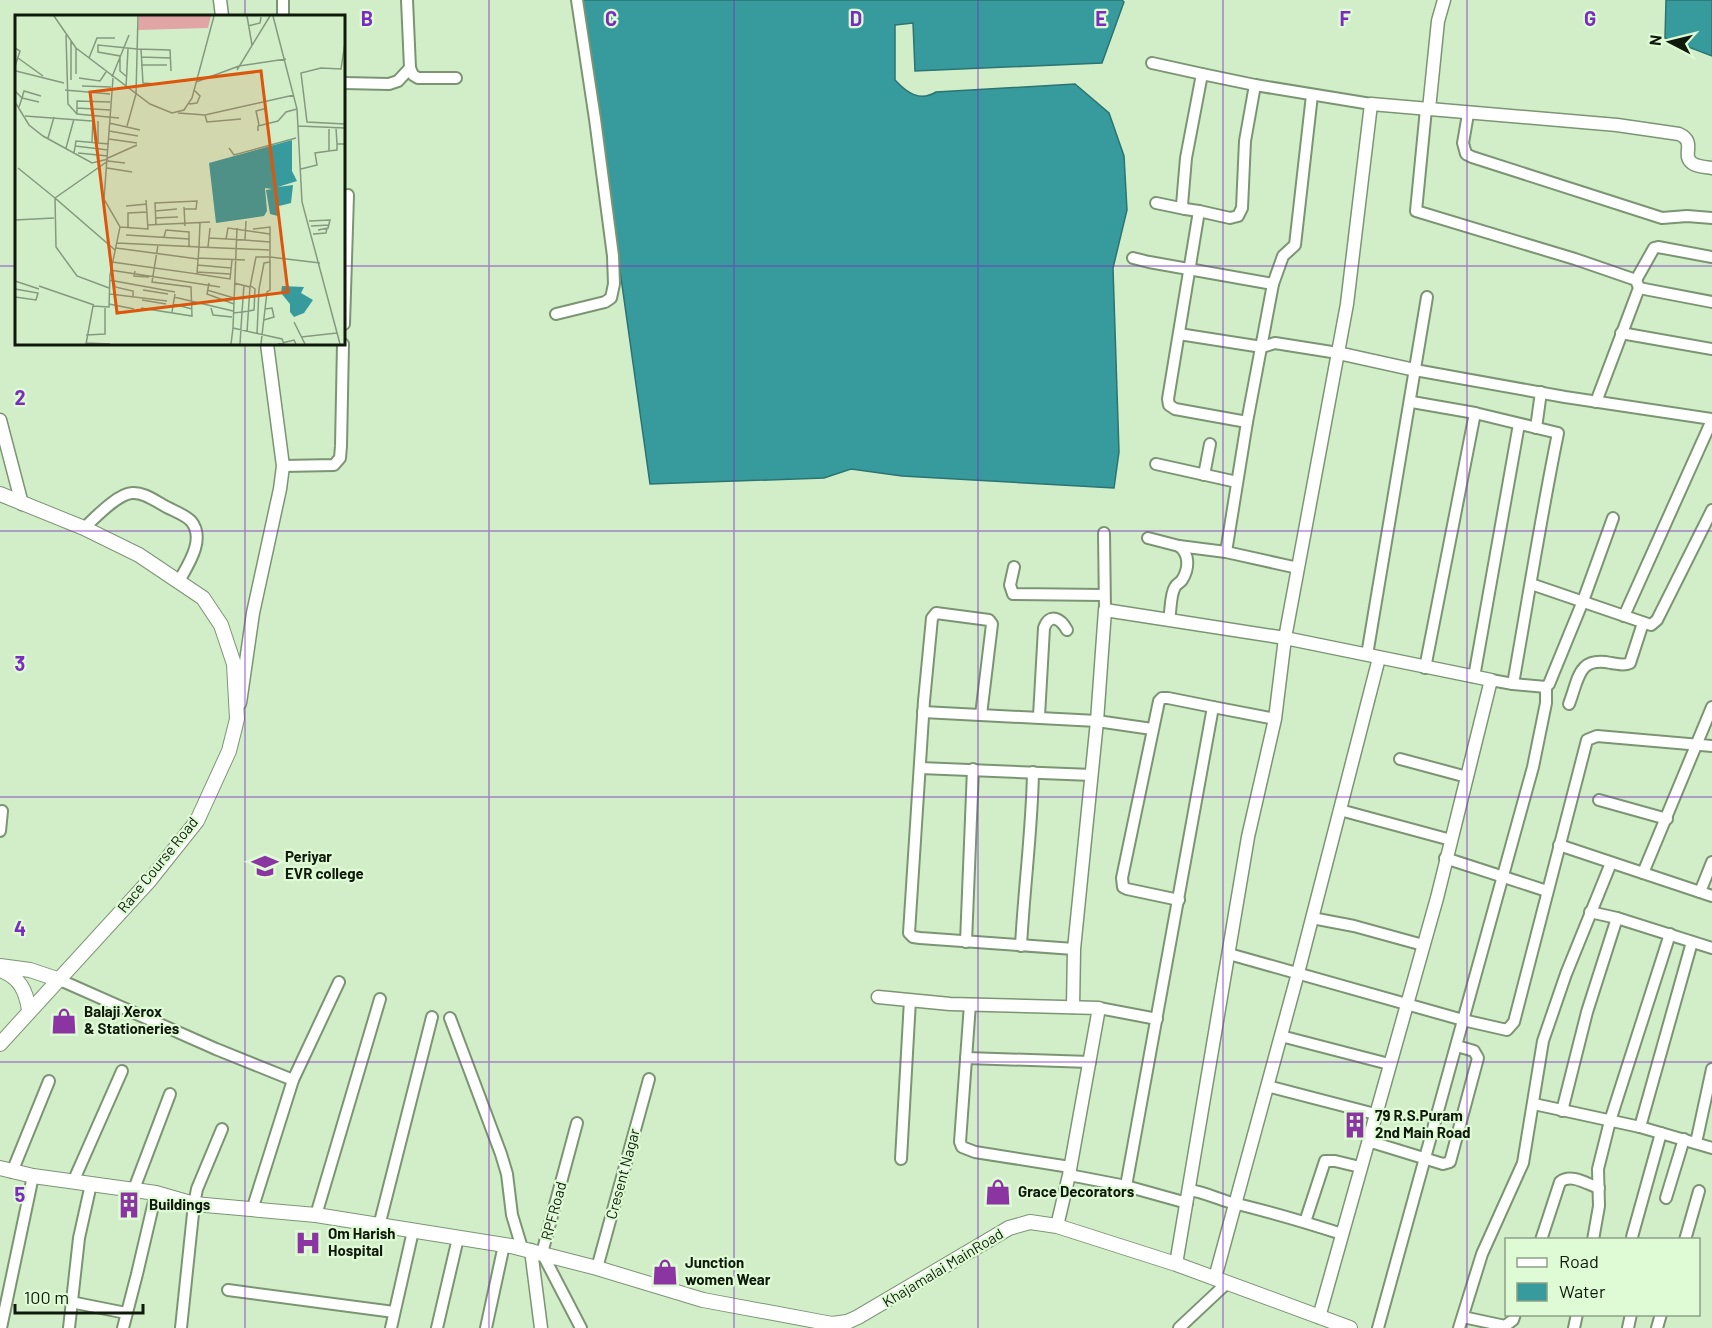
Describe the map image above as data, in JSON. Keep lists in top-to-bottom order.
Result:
{
  "streets": {
    "main road": ["Race Course Road", "Khajamalai MainRoad"],
    "street": ["Cresent Nagar", "RPFRoad"]
  },
  "crossings": [
    ["Cresent Nagar", "Khajamalai MainRoad"],
    ["RPFRoad", "Khajamalai MainRoad"]
  ],
  "places": {
    "school or university": ["Periyar EVR college"],
    "shop": ["Balaji Xerox & Stationeries", "Grace Decorators", "Junction women Wear"],
    "building": ["79 R.S.Puram 2nd Main Road", "Buildings"],
    "hospital": ["Om Harish Hospital"]
  },
  "legend": ["Road", "Water"],
  "scale_bar": "100 m",
  "north": "left",
  "grid": {
    "columns": [
      "B",
      "C",
      "D",
      "E",
      "F",
      "G"
    ],
    "rows": [
      "2",
      "3",
      "4",
      "5"
    ]
  }
}
